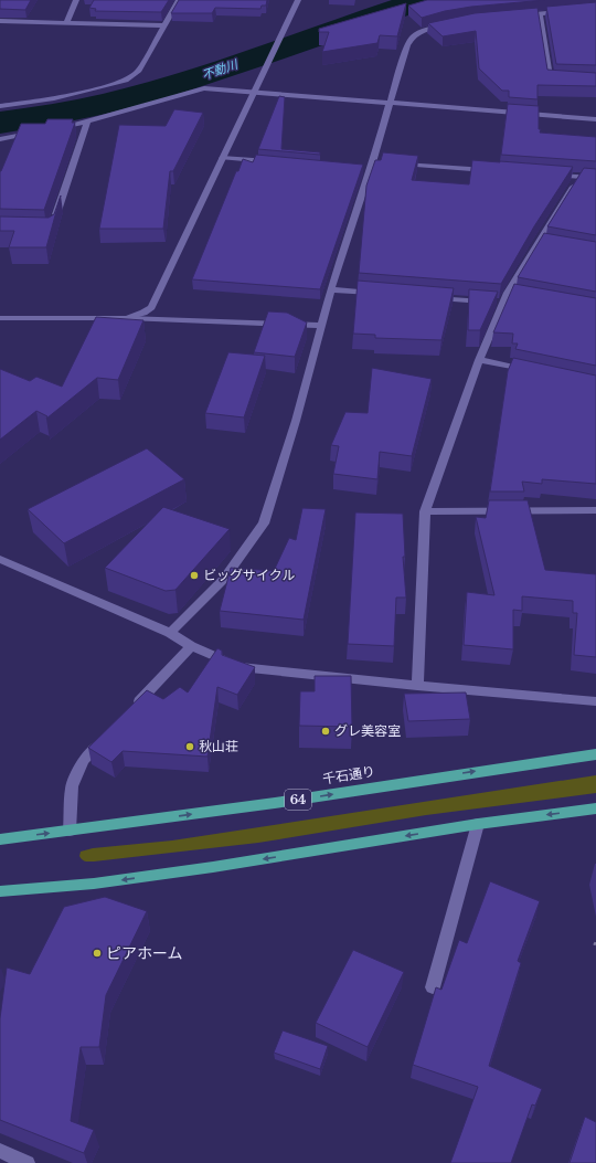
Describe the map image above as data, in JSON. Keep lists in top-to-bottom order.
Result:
{
  "streets": {
    "main road": ["千石通り", "64"]
  },
  "water": ["不動川"],
  "places": [
    "ビッグサイクル",
    "グレ美容室",
    "秋山荘",
    "ピアホーム"
  ]
}
